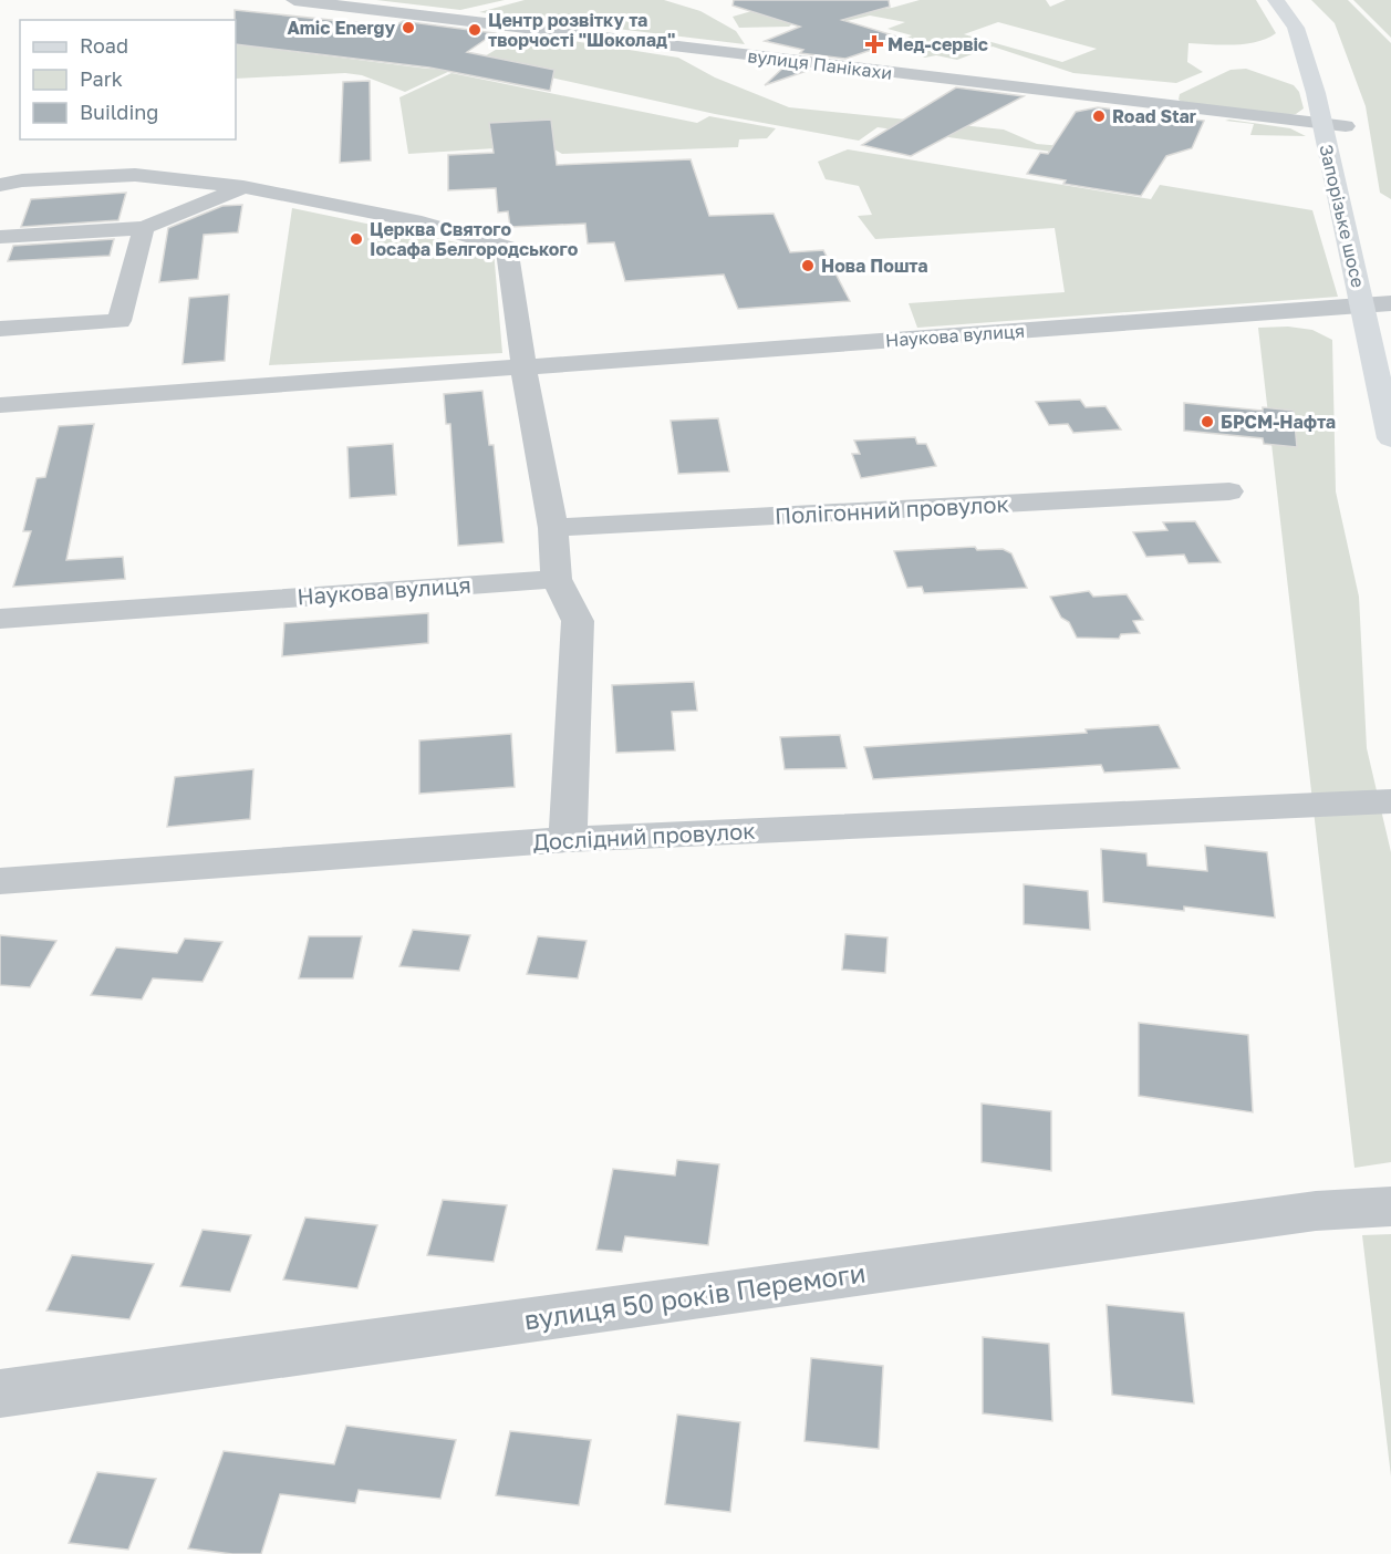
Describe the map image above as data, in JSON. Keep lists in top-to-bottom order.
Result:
{
  "streets": {
    "main road": ["Запорізьке шосе"],
    "street": [
      "вулиця Панікахи",
      "Наукова вулиця",
      "Полігонний провулок",
      "Дослідний провулок",
      "вулиця 50 років Перемоги"
    ]
  },
  "crossings": [
    ["вулиця Панікахи", "Запорізьке шосе"],
    ["Запорізьке шосе", "Наукова вулиця"]
  ],
  "places": {
    "other": [
      "Amic Energy",
      "Центр розвітку та творчості \"Шоколад\"",
      "Road Star",
      "Церква Святого Іосафа Белгородського",
      "Нова Пошта",
      "БРСМ-Нафта"
    ],
    "health": ["Мед-сервіс"]
  },
  "legend": ["Road", "Park", "Building"]
}
